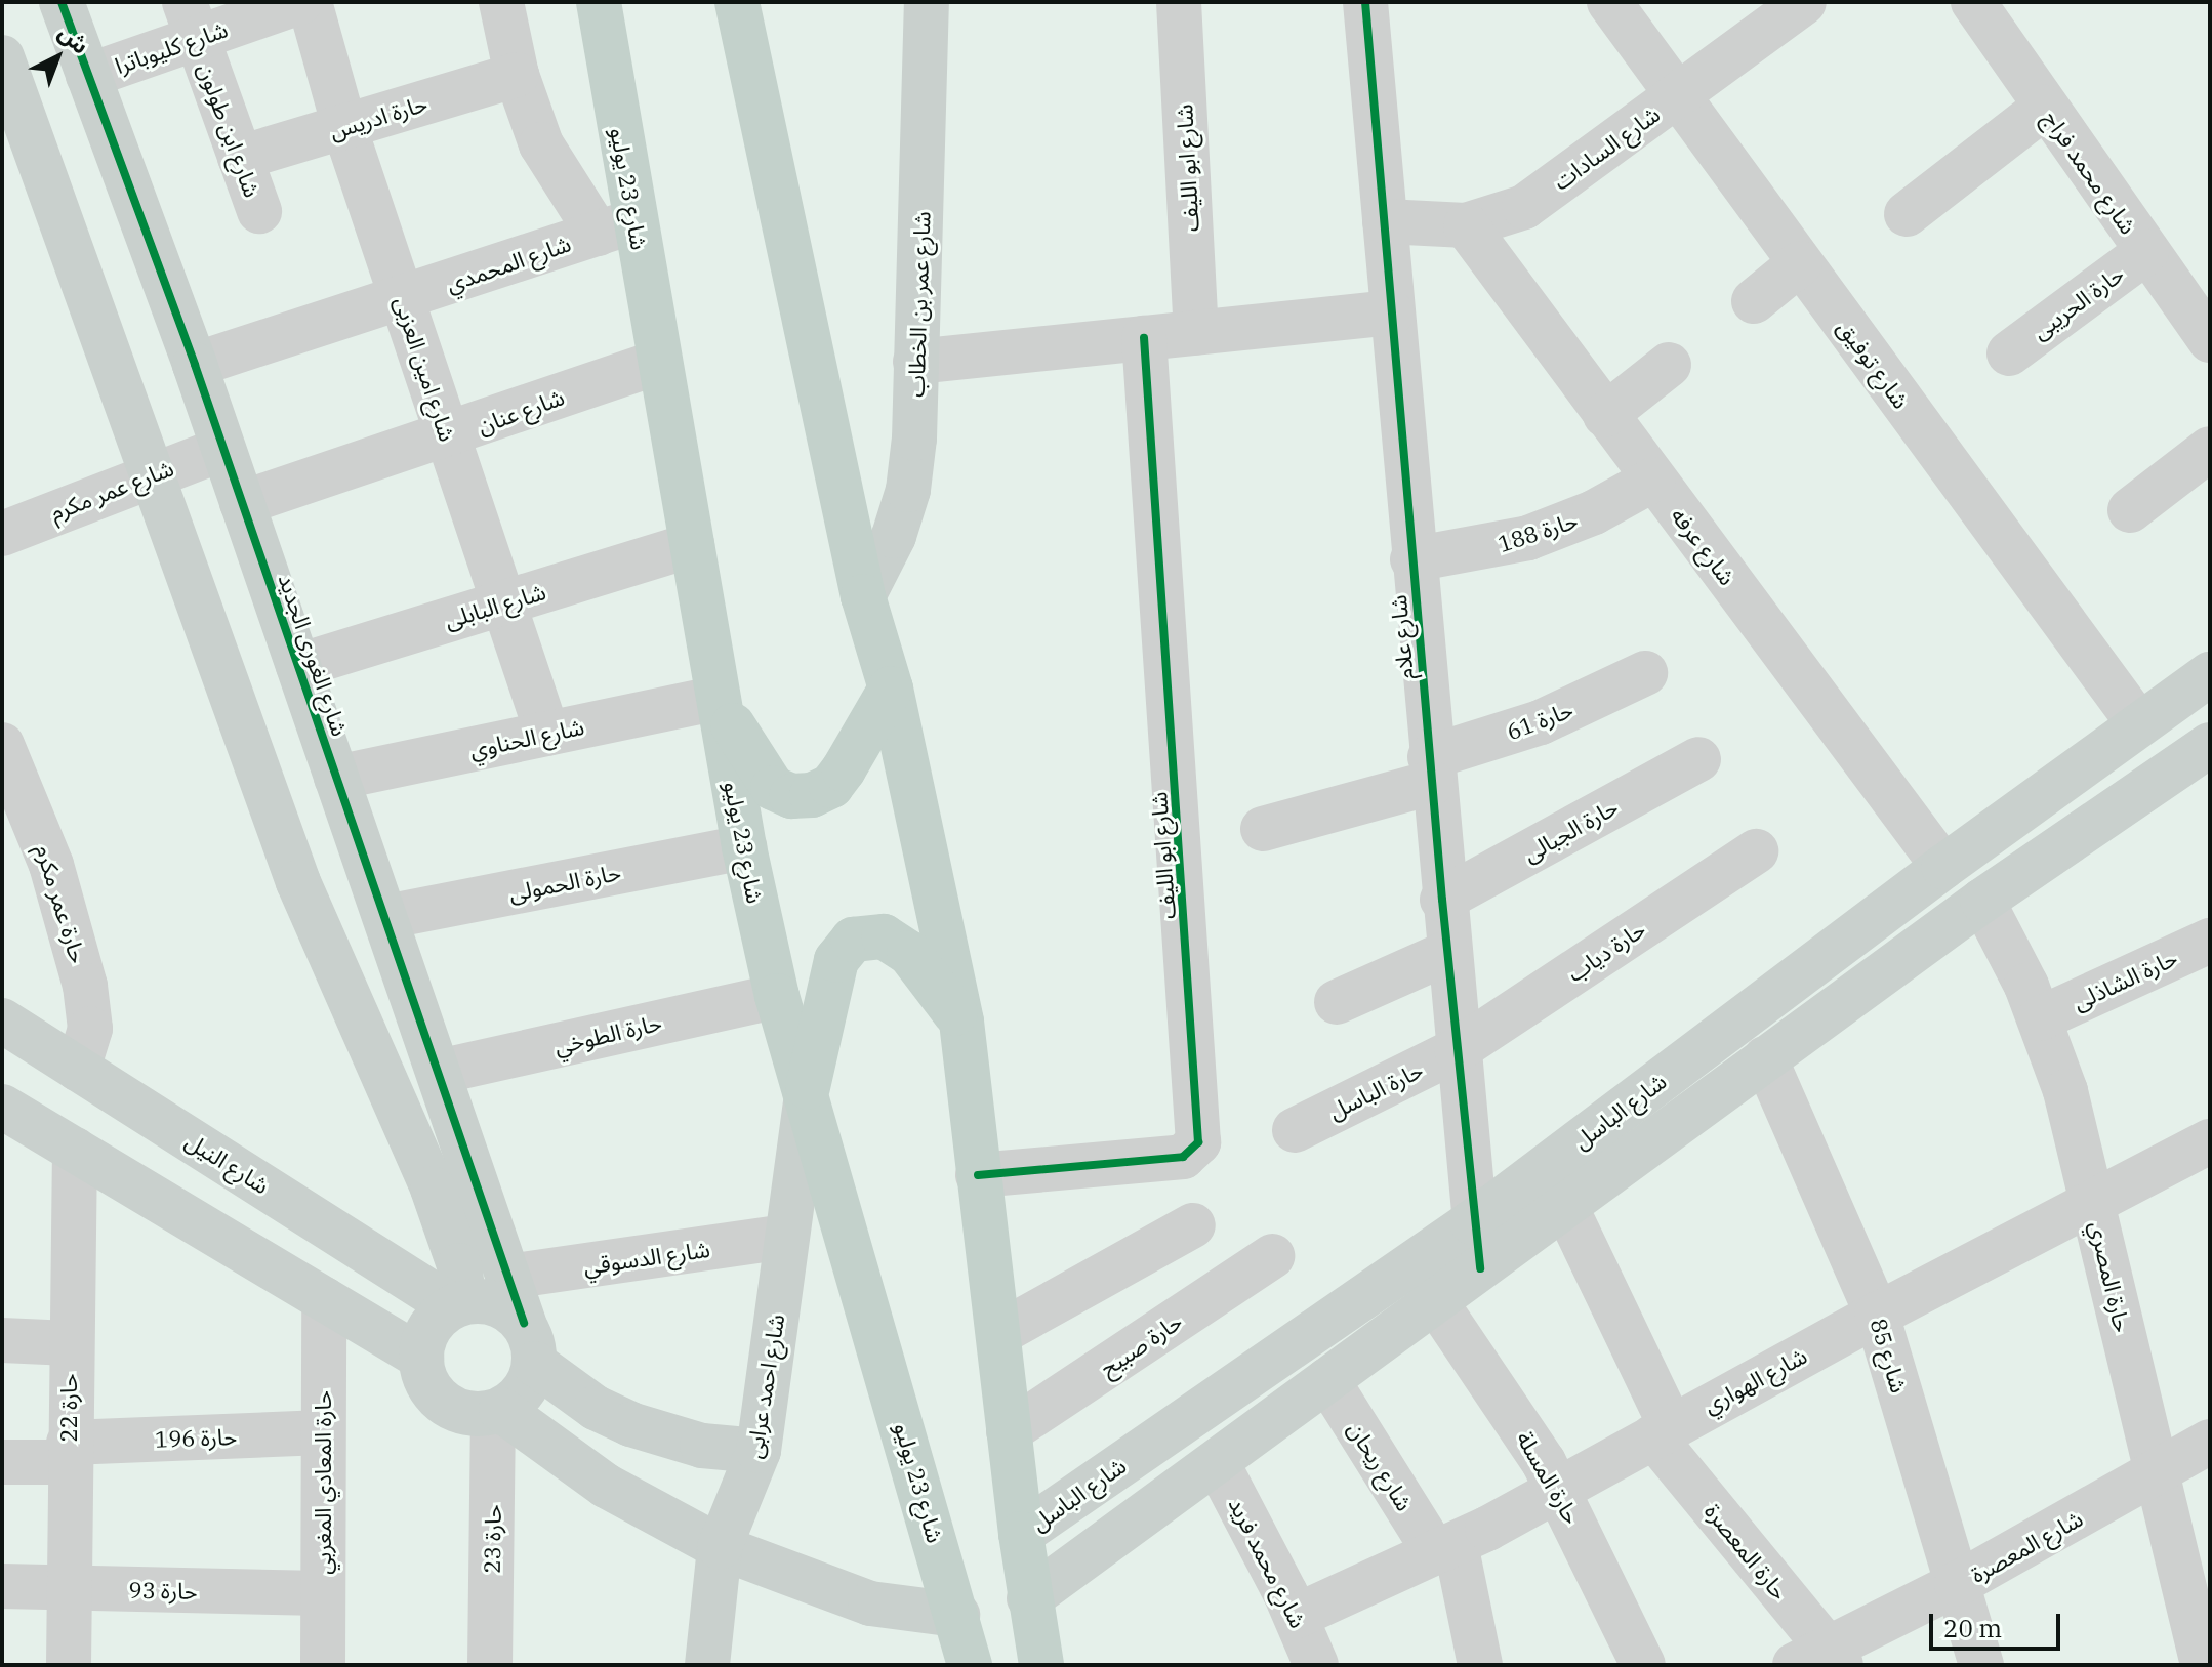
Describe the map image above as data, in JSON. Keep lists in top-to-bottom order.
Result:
{
  "streets": {
    "main road": [
      "شارع 23 يوليو",
      "شارع عمر بن الخطاب",
      "شارع الغورى الجديد",
      "شارع الباسل",
      "شارع النيل",
      "شارع احمد عرابى"
    ],
    "street": [
      "شارع كليوباترا",
      "حارة ادريس",
      "شارع ابن طولون",
      "شارع السادات",
      "شارع ابو الليف",
      "شارع محمد فراج",
      "شارع المحمدي",
      "حارة الحريبى",
      "شارع توفيق",
      "شارع امين العزبى",
      "شارع عنان",
      "شارع عمر مكرم",
      "حارة 188",
      "شارع عرفه",
      "شارع البابلى",
      "شارع علام",
      "حارة 61",
      "شارع الحناوي",
      "حارة الجبالى",
      "حارة الحمولى",
      "حارة عمر مكرم",
      "حارة دياب",
      "حارة الشاذلى",
      "حارة الطوخي",
      "حارة الباسل",
      "شارع الدسوقي",
      "حارة المصري",
      "حارة صبيح",
      "شارع 85",
      "شارع الهواري",
      "حارة 22",
      "حارة 196",
      "شارع ريحان",
      "حارة المسلة",
      "حارة المعادي المغربي",
      "حارة 23",
      "شارع المعصرة",
      "حارة المعصرة",
      "شارع محمد فريد",
      "حارة 93"
    ]
  },
  "crossings": [
    ["شارع كليوباترا", "شارع ابن طولون"],
    ["شارع كليوباترا", "شارع الغورى الجديد"],
    ["حارة ادريس", "شارع ابن طولون"],
    ["حارة ادريس", "شارع 23 يوليو"],
    ["حارة ادريس", "شارع امين العزبى"],
    ["شارع السادات", "شارع توفيق"],
    ["شارع السادات", "شارع عرفه"],
    ["شارع السادات", "شارع علام"],
    ["شارع محمد فراج", "حارة الحريبى"],
    ["شارع 23 يوليو", "شارع المحمدي"],
    ["شارع 23 يوليو", "شارع عنان"],
    ["شارع 23 يوليو", "شارع البابلى"],
    ["شارع 23 يوليو", "شارع الحناوي"],
    ["شارع 23 يوليو", "حارة الحمولى"],
    ["شارع 23 يوليو", "حارة الطوخي"],
    ["شارع 23 يوليو", "شارع احمد عرابى"],
    ["شارع المحمدي", "شارع امين العزبى"],
    ["شارع المحمدي", "شارع الغورى الجديد"],
    ["شارع توفيق", "شارع الباسل"],
    ["شارع امين العزبى", "شارع عنان"],
    ["شارع امين العزبى", "شارع البابلى"],
    ["شارع امين العزبى", "شارع الحناوي"],
    ["شارع عنان", "شارع الغورى الجديد"],
    ["شارع عمر مكرم", "شارع الغورى الجديد"],
    ["حارة 188", "شارع عرفه"],
    ["حارة 188", "شارع علام"],
    ["شارع عرفه", "شارع الباسل"],
    ["شارع البابلى", "شارع الغورى الجديد"],
    ["شارع علام", "حارة 61"],
    ["شارع علام", "حارة الجبالى"],
    ["شارع علام", "حارة دياب"],
    ["شارع علام", "حارة الباسل"],
    ["شارع علام", "شارع الباسل"],
    ["شارع الغورى الجديد", "شارع الحناوي"],
    ["شارع الغورى الجديد", "حارة الحمولى"],
    ["شارع الغورى الجديد", "حارة الطوخي"],
    ["شارع الغورى الجديد", "شارع النيل"],
    ["شارع الغورى الجديد", "شارع الدسوقي"],
    ["شارع الغورى الجديد", "حارة 23"],
    ["حارة عمر مكرم", "شارع النيل"],
    ["حارة دياب", "حارة الباسل"],
    ["حارة الشاذلى", "حارة المصري"],
    ["شارع الباسل", "حارة المصري"],
    ["شارع الباسل", "شارع 85"],
    ["شارع الباسل", "شارع ريحان"],
    ["شارع الباسل", "حارة المسلة"],
    ["شارع الباسل", "حارة المعصرة"],
    ["شارع الباسل", "شارع محمد فريد"],
    ["شارع النيل", "حارة 23"],
    ["شارع الدسوقي", "شارع احمد عرابى"],
    ["حارة المصري", "شارع الهواري"],
    ["حارة المصري", "شارع المعصرة"],
    ["شارع 85", "شارع الهواري"],
    ["شارع 85", "شارع المعصرة"],
    ["شارع الهواري", "شارع ريحان"],
    ["شارع الهواري", "حارة المسلة"],
    ["شارع الهواري", "حارة المعصرة"],
    ["شارع الهواري", "شارع محمد فريد"],
    ["حارة 22", "حارة 196"],
    ["حارة 22", "حارة 93"],
    ["حارة 196", "حارة المعادي المغربي"],
    ["حارة المعادي المغربي", "حارة 93"],
    ["شارع المعصرة", "حارة المعصرة"]
  ],
  "scale_bar": "20 m",
  "north": "top right"
}
